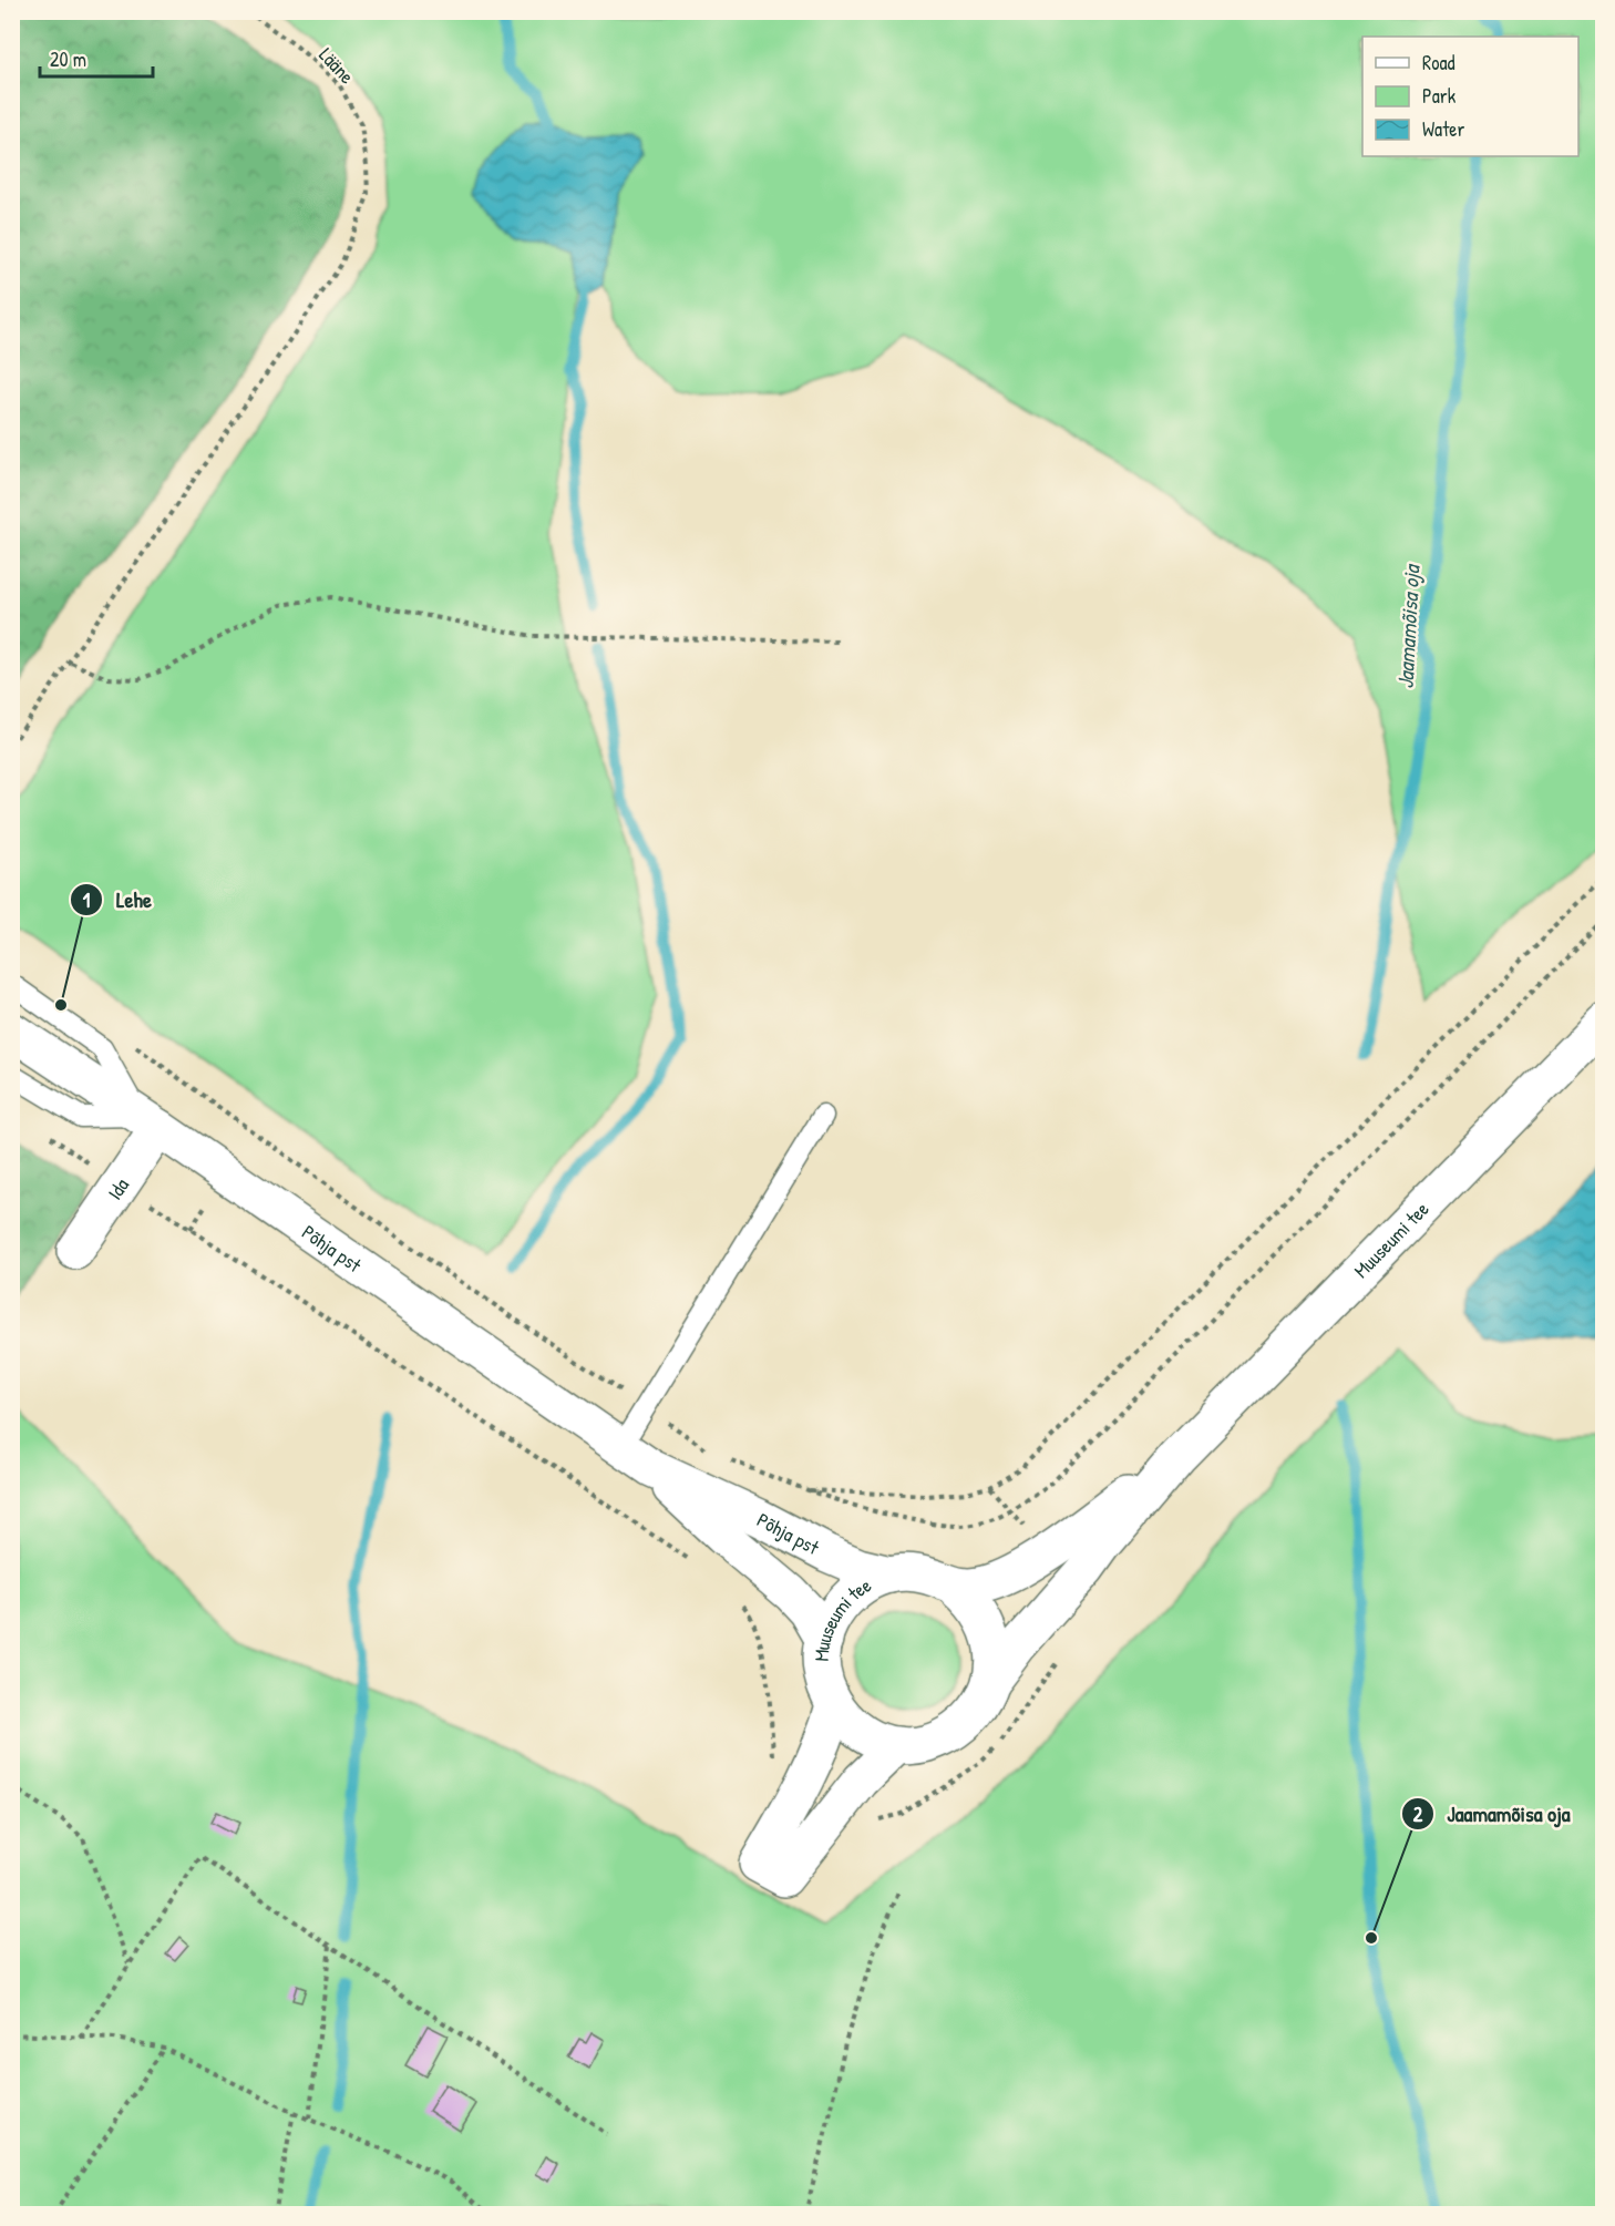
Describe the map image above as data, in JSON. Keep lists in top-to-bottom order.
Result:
{
  "streets": {
    "street": ["Ida", "Muuseumi tee", "Põhja pst"],
    "path": ["Lääne"]
  },
  "crossings": [
    ["Ida", "Põhja pst"],
    ["Muuseumi tee", "Põhja pst"]
  ],
  "water": ["Jaamamõisa oja"],
  "places": ["Lehe", "Jaamamõisa oja"],
  "legend": ["Road", "Park", "Water"],
  "scale_bar": "20 m"
}
